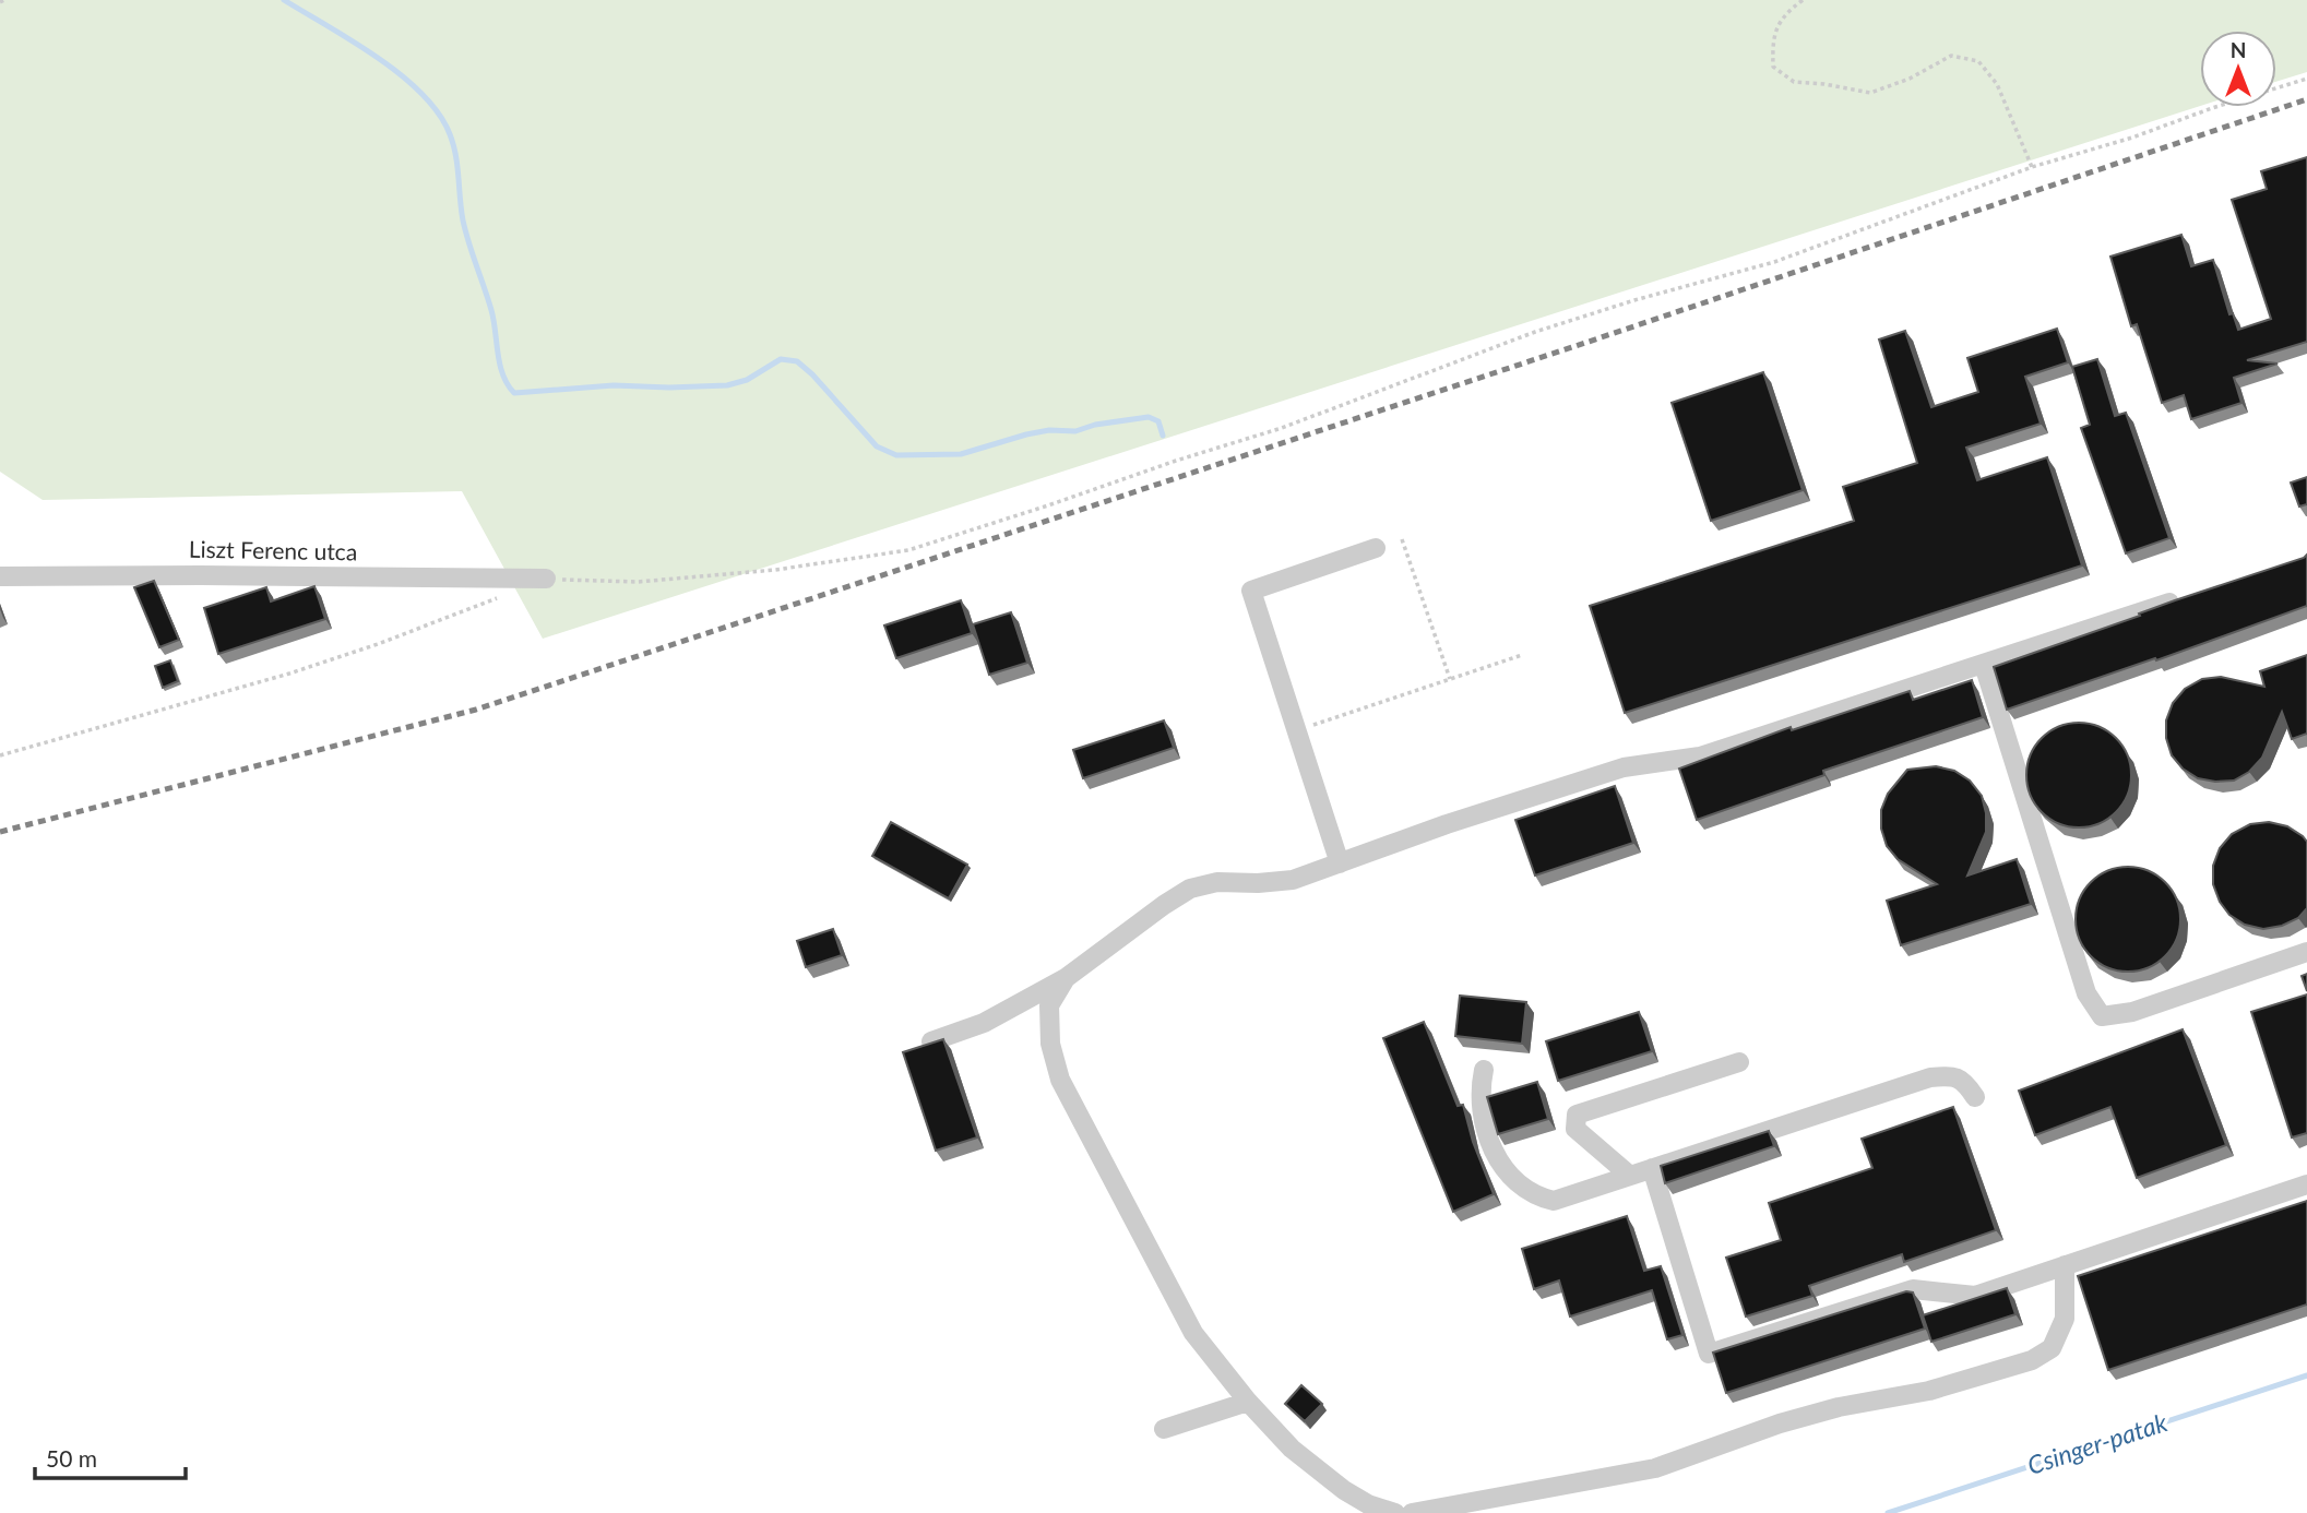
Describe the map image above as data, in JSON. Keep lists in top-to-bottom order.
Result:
{
  "streets": {
    "street": ["Liszt Ferenc utca"]
  },
  "water": ["Csinger-patak"],
  "scale_bar": "50 m",
  "north": "top"
}
